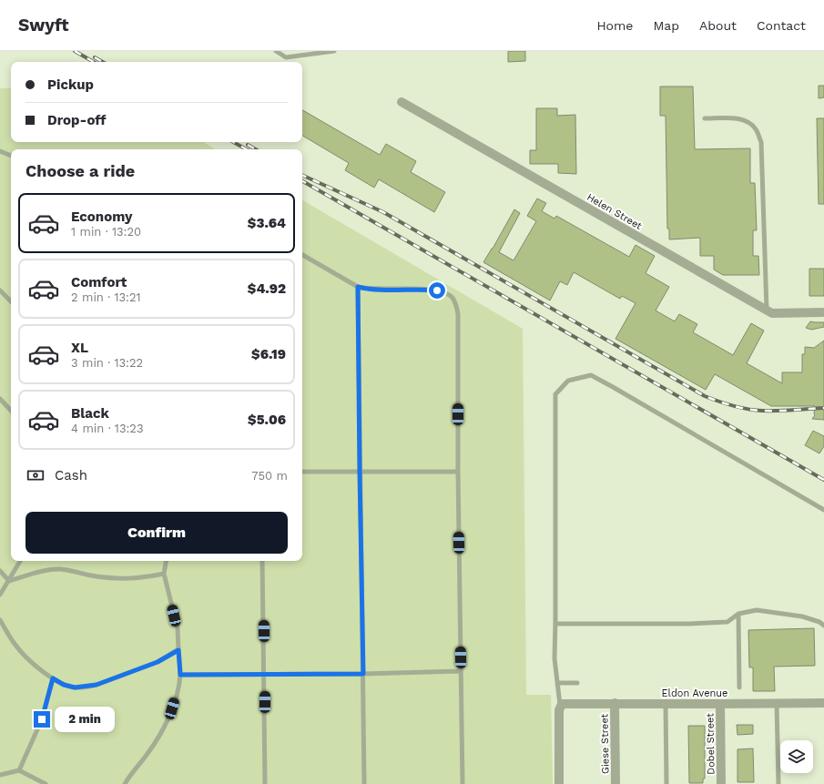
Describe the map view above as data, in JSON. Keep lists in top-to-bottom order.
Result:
{
  "streets": {
    "street": [
      "Helen Street",
      "Eldon Avenue",
      "Giese Street",
      "Dobel Street"
    ]
  },
  "crossings": [
    ["Eldon Avenue", "Giese Street"],
    ["Eldon Avenue", "Dobel Street"]
  ],
  "page": {
    "header": "Swyft",
    "nav": [
      "Home",
      "Map",
      "About",
      "Contact"
    ],
    "banner": ["Pickup", "Drop-off"],
    "heading": "Choose a ride",
    "list": [
      {
        "name": "Economy",
        "note": "1 min · 13:20",
        "value": "$3.64"
      },
      {
        "name": "Comfort",
        "note": "2 min · 13:21",
        "value": "$4.92"
      },
      {
        "name": "XL",
        "note": "3 min · 13:22",
        "value": "$6.19"
      },
      {
        "name": "Black",
        "note": "4 min · 13:23",
        "value": "$5.06"
      }
    ],
    "pay": ["Cash", "750 m"],
    "buttons": "Confirm",
    "bubble": "2 min"
  }
}
